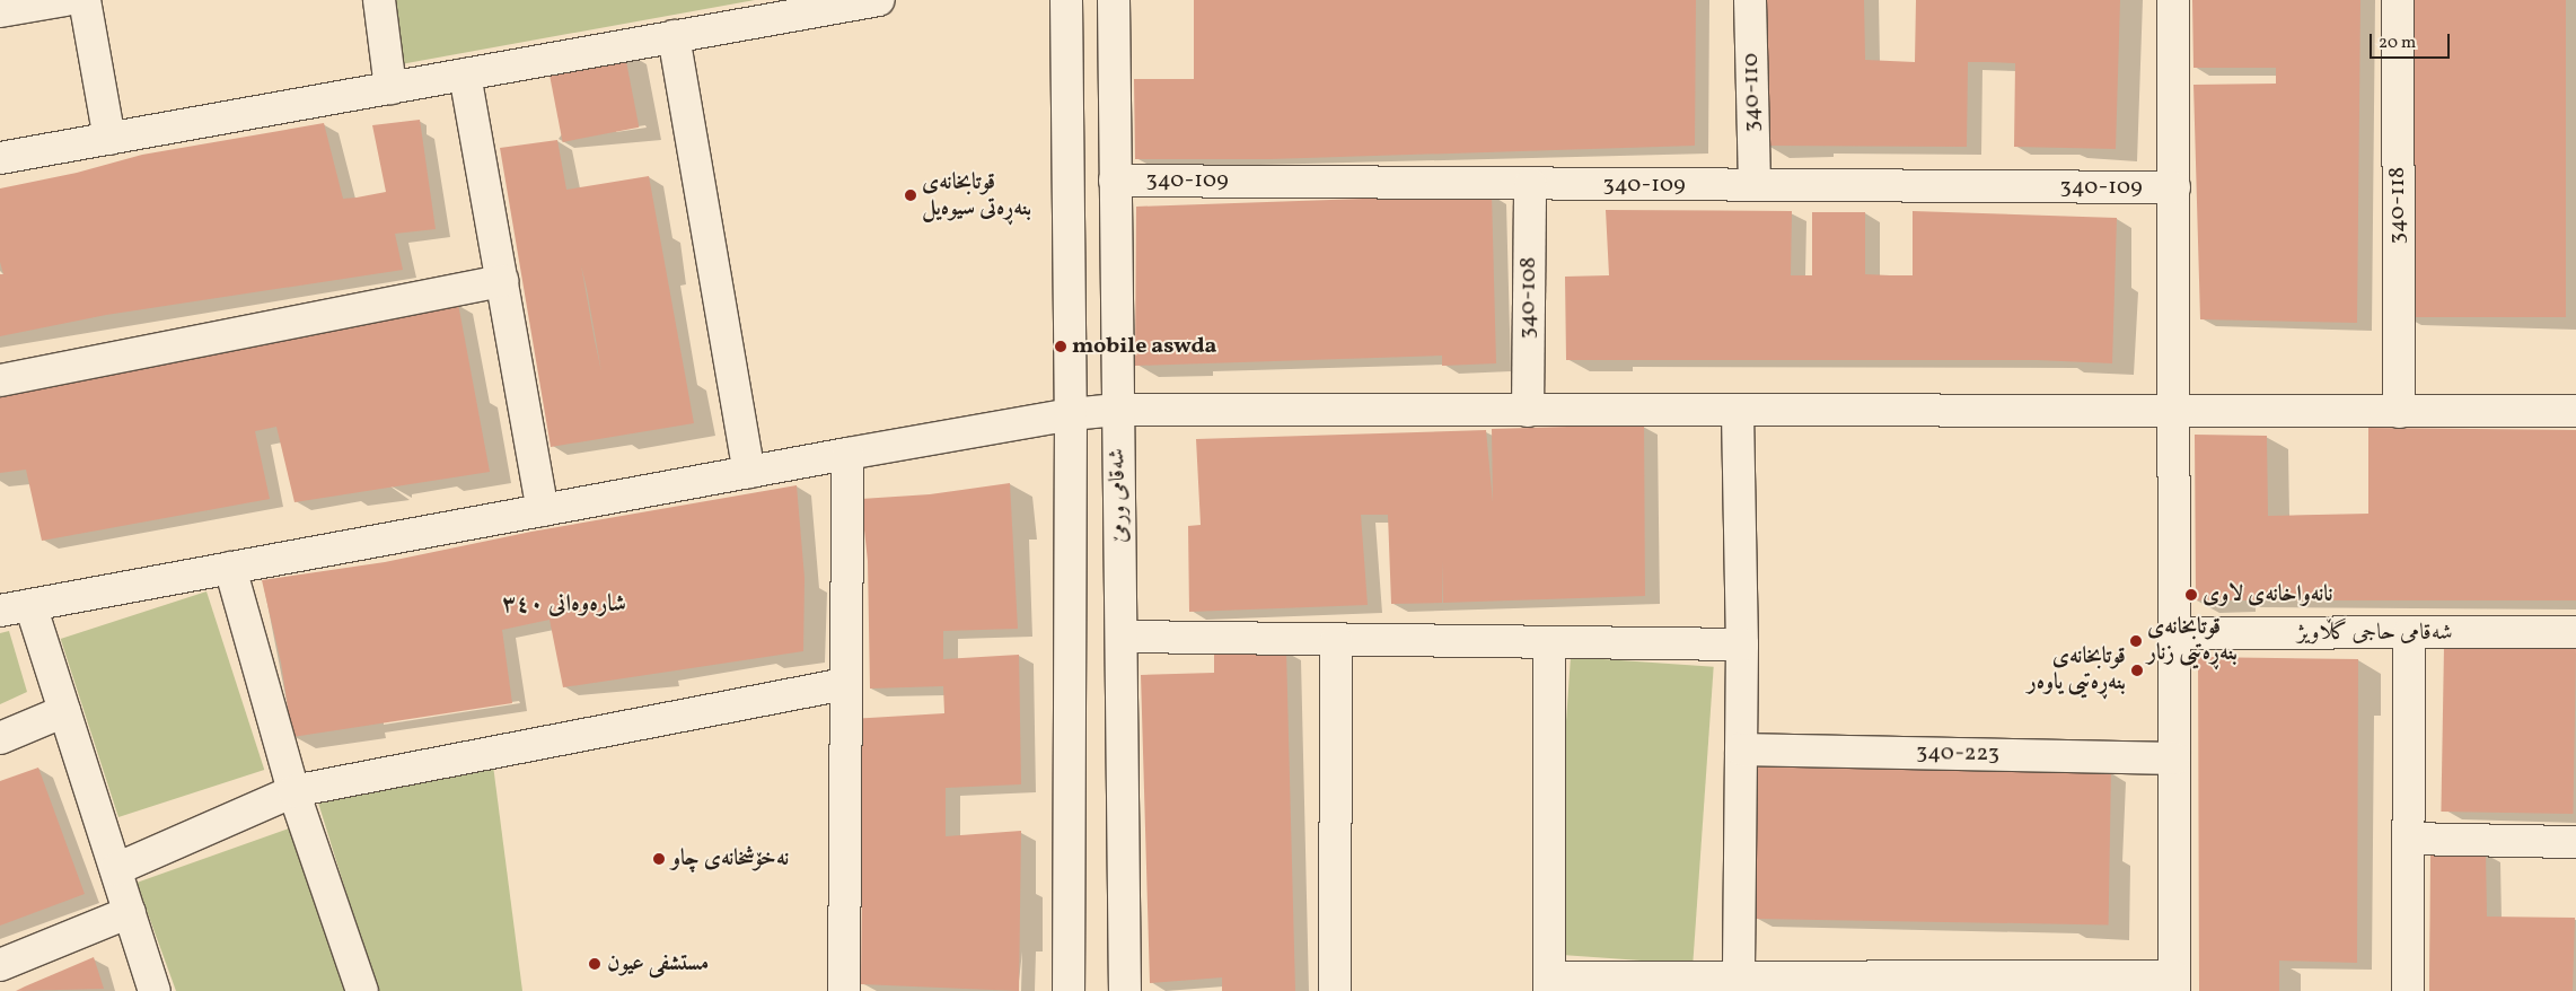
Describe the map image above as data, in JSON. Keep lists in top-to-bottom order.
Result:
{
  "streets": {
    "street": [
      "340-110",
      "340-109",
      "340-118",
      "340-108",
      "شەقامی ورمێ",
      "شەقامی حاجی گڵاویژ",
      "340-223"
    ]
  },
  "crossings": [
    ["340-110", "340-109"],
    ["340-109", "340-108"],
    ["340-109", "شەقامی ورمێ"]
  ],
  "districts": ["شارەوەانی ٣٤٠"],
  "places": [
    "قوتابخانەی بنەڕەتی سیوەیل",
    "mobile aswda",
    "نانەواخانەی لاوی",
    "قوتابخانەی بنەڕەتیی زنار",
    "قوتابخانەی بنەڕەتیی یاوەر",
    "نەخۆشخانەی چاو",
    "مستشفى عيون"
  ],
  "scale_bar": "20 m"
}
